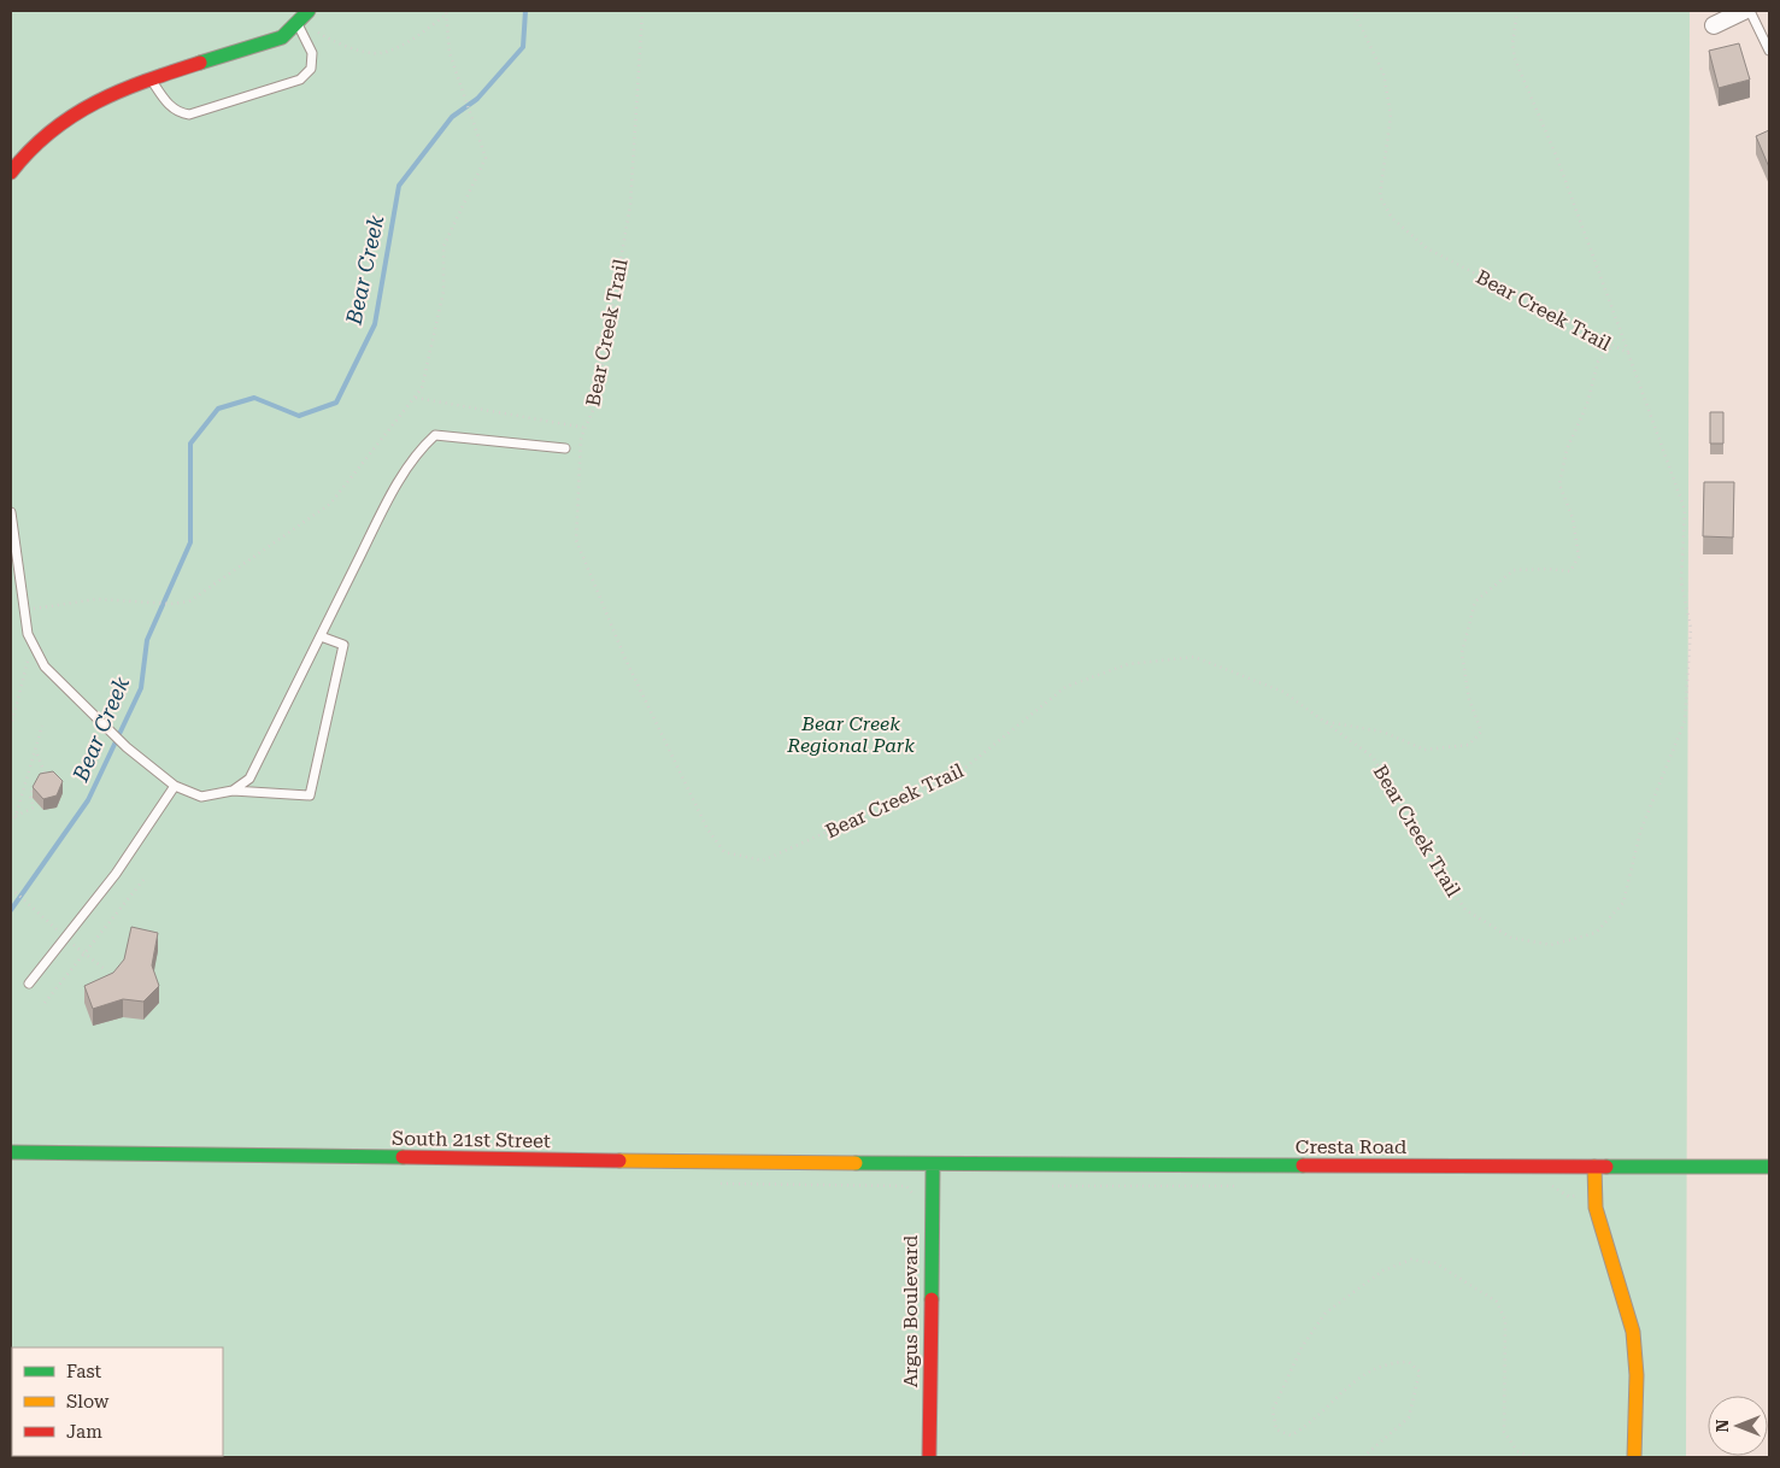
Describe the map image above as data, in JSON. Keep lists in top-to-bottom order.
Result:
{
  "streets": {
    "main road": ["South 21st Street", "Cresta Road", "Argus Boulevard"],
    "path": ["Bear Creek Trail"]
  },
  "crossings": [
    ["South 21st Street", "Cresta Road"],
    ["South 21st Street", "Argus Boulevard"],
    ["Cresta Road", "Argus Boulevard"]
  ],
  "water": ["Bear Creek"],
  "parks": ["Bear Creek Regional Park"],
  "legend": ["Fast", "Slow", "Jam"],
  "north": "left"
}
